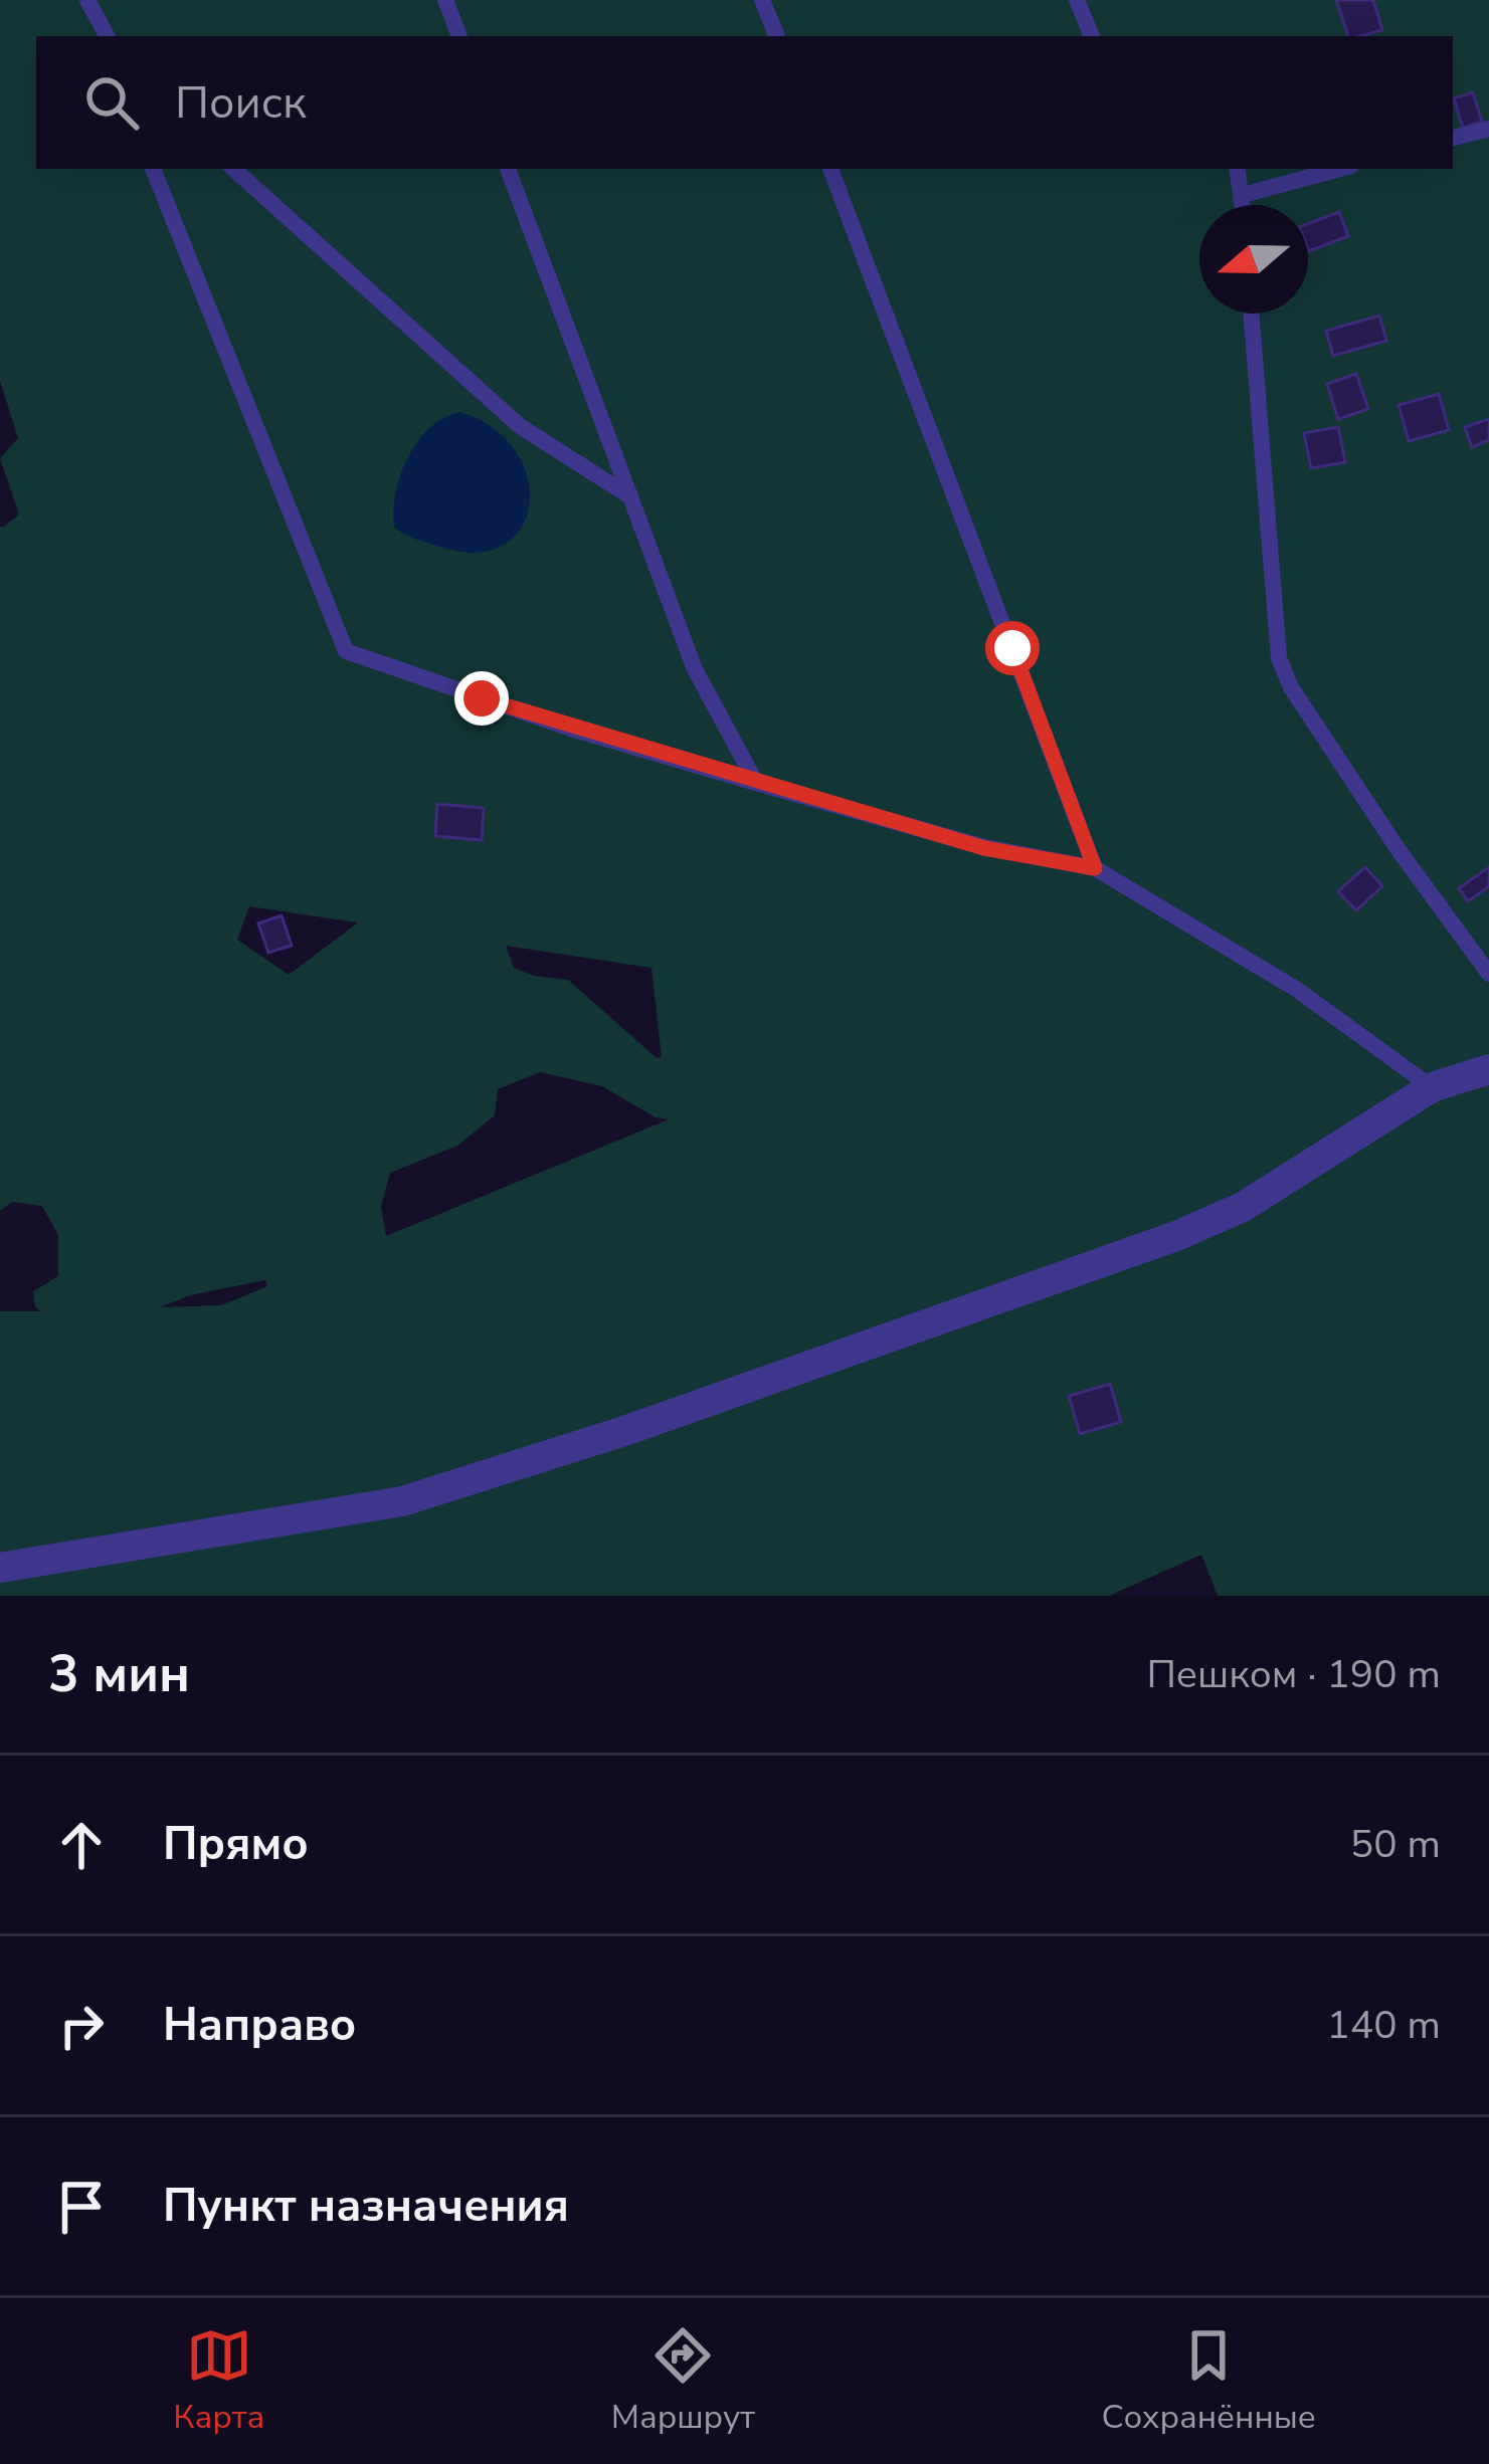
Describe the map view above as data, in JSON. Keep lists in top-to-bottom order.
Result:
{
  "north": "left",
  "page": {
    "search": "Поиск",
    "heading": ["3 мин", "Пешком · 190 m"],
    "list": [
      ["Прямо", "50 m"],
      ["Направо", "140 m"],
      "Пункт назначения"
    ],
    "nav": ["Карта", "Маршрут", "Сохранённые"]
  }
}
